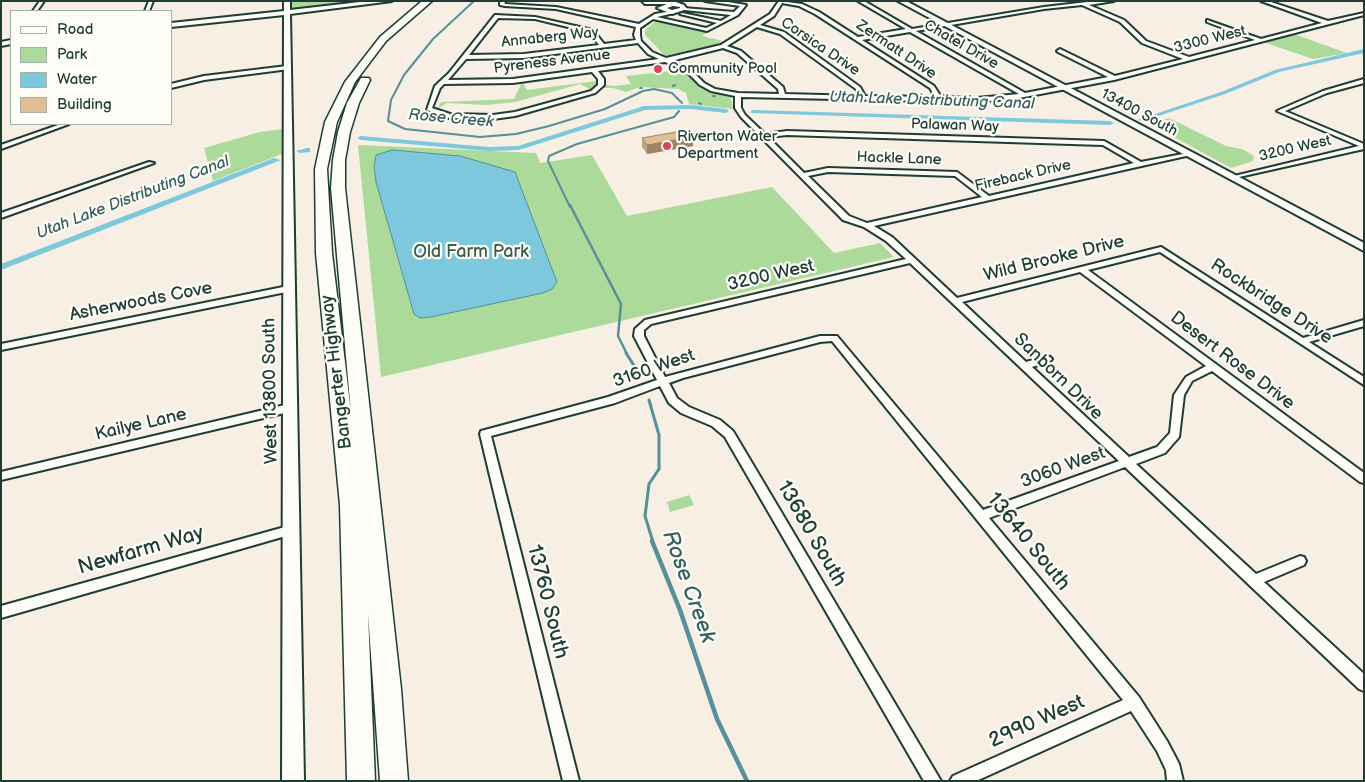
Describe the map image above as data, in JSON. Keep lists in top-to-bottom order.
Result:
{
  "streets": {
    "highway": ["Bangerter Highway"],
    "street": [
      "Annaberg Way",
      "3300 West",
      "Chatel Drive",
      "Corsica Drive",
      "Zermatt Drive",
      "Pyreness Avenue",
      "13400 South",
      "Palawan Way",
      "3200 West",
      "Hackle Lane",
      "Fireback Drive",
      "Wild Brooke Drive",
      "Asherwoods Cove",
      "Rockbridge Drive",
      "Desert Rose Drive",
      "3160 West",
      "Sanborn Drive",
      "West 13800 South",
      "Kailye Lane",
      "3060 West",
      "13680 South",
      "13640 South",
      "Newfarm Way",
      "13760 South",
      "2990 West"
    ]
  },
  "crossings": [
    ["Annaberg Way", "3300 West"],
    ["3300 West", "Chatel Drive"],
    ["3300 West", "Corsica Drive"],
    ["3300 West", "Zermatt Drive"],
    ["3300 West", "Pyreness Avenue"],
    ["3300 West", "13400 South"],
    ["3300 West", "Sanborn Drive"],
    ["Corsica Drive", "Pyreness Avenue"],
    ["Zermatt Drive", "Pyreness Avenue"],
    ["13400 South", "3200 West"],
    ["13400 South", "Fireback Drive"],
    ["Palawan Way", "Fireback Drive"],
    ["Palawan Way", "Sanborn Drive"],
    ["3200 West", "Sanborn Drive"],
    ["3200 West", "13680 South"],
    ["Hackle Lane", "Fireback Drive"],
    ["Hackle Lane", "Sanborn Drive"],
    ["Fireback Drive", "Sanborn Drive"],
    ["Wild Brooke Drive", "Rockbridge Drive"],
    ["Wild Brooke Drive", "Desert Rose Drive"],
    ["Wild Brooke Drive", "Sanborn Drive"],
    ["Asherwoods Cove", "West 13800 South"],
    ["Desert Rose Drive", "3060 West"],
    ["3160 West", "13680 South"],
    ["3160 West", "13640 South"],
    ["3160 West", "13760 South"],
    ["Sanborn Drive", "3060 West"],
    ["West 13800 South", "Kailye Lane"],
    ["West 13800 South", "Newfarm Way"],
    ["3060 West", "13640 South"],
    ["13640 South", "2990 West"]
  ],
  "water": ["Utah Lake Distributing Canal", "Rose Creek"],
  "parks": ["Old Farm Park"],
  "places": ["Community Pool", "Riverton Water Department"],
  "legend": [
    "Road",
    "Park",
    "Water",
    "Building"
  ]
}
